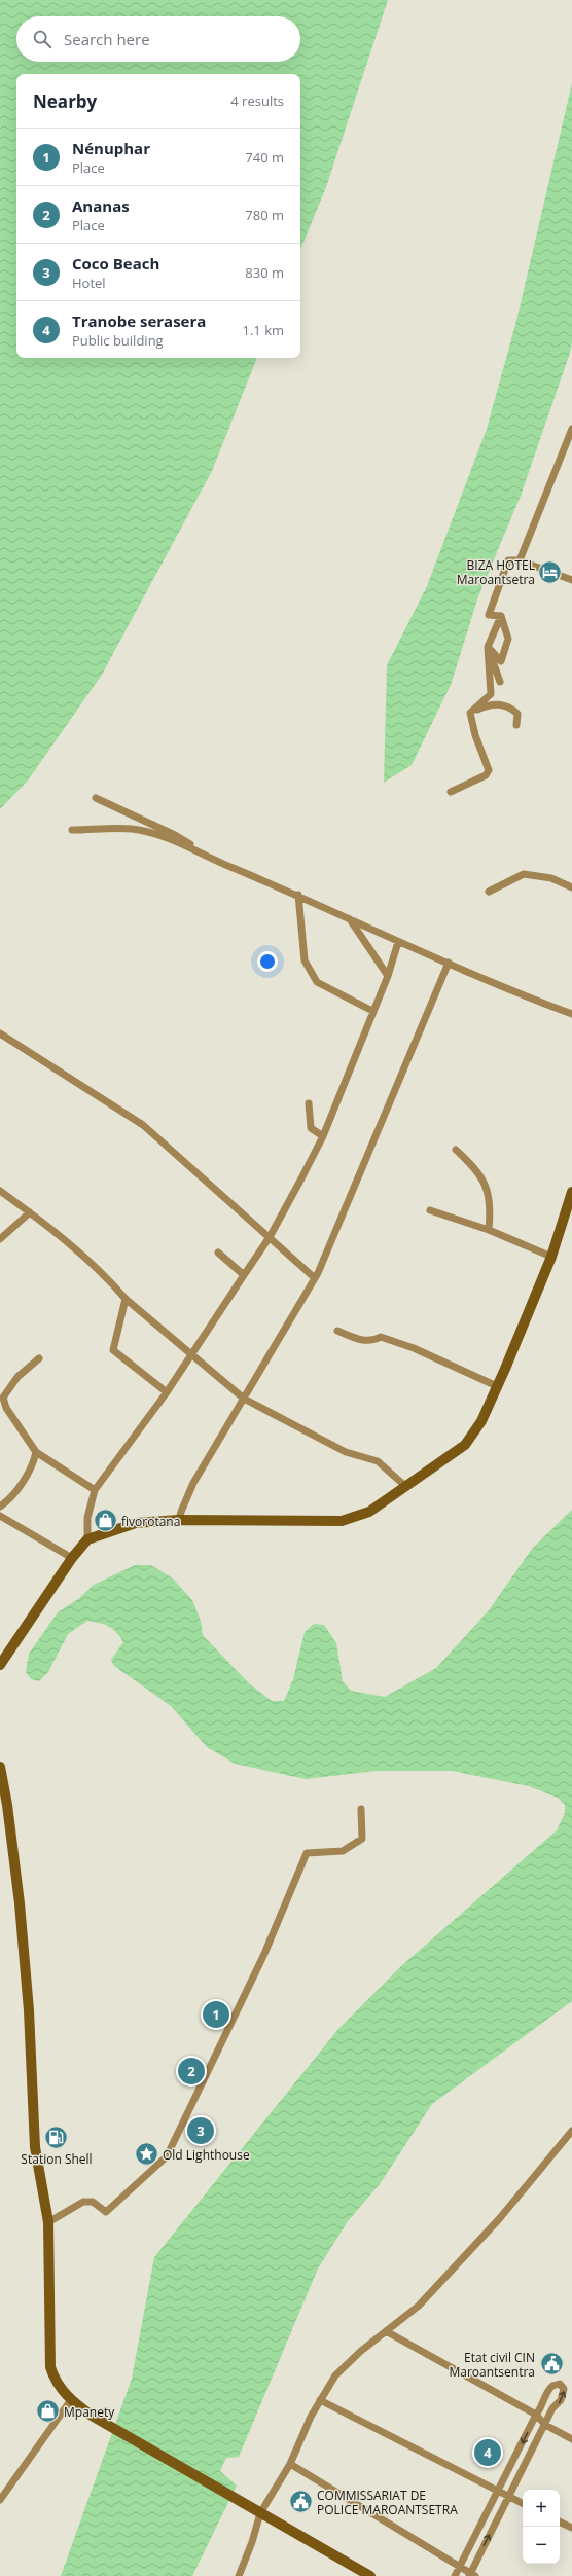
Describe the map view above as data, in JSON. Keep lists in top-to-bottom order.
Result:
{
  "places": {
    "hotel": ["BIZA HOTEL Maroantsetra"],
    "shop": ["fivorotana", "Mpanety"],
    "fuel station": ["Station Shell"],
    "place": ["Old Lighthouse"],
    "public building": ["Etat civil CIN Maroantsentra", "COMMISSARIAT DE POLICE MAROANTSETRA"]
  },
  "page": {
    "search": "Search here",
    "heading": ["Nearby", "4 results"],
    "list": [
      {
        "mark": "1",
        "name": "Nénuphar",
        "note": "Place",
        "value": "740 m"
      },
      {
        "mark": "2",
        "name": "Ananas",
        "note": "Place",
        "value": "780 m"
      },
      {
        "mark": "3",
        "name": "Coco Beach",
        "note": "Hotel",
        "value": "830 m"
      },
      {
        "mark": "4",
        "name": "Tranobe serasera",
        "note": "Public building",
        "value": "1.1 km"
      }
    ],
    "pins": [
      "1",
      "2",
      "3",
      "4"
    ],
    "map_buttons": ["+", "−"]
  }
}
